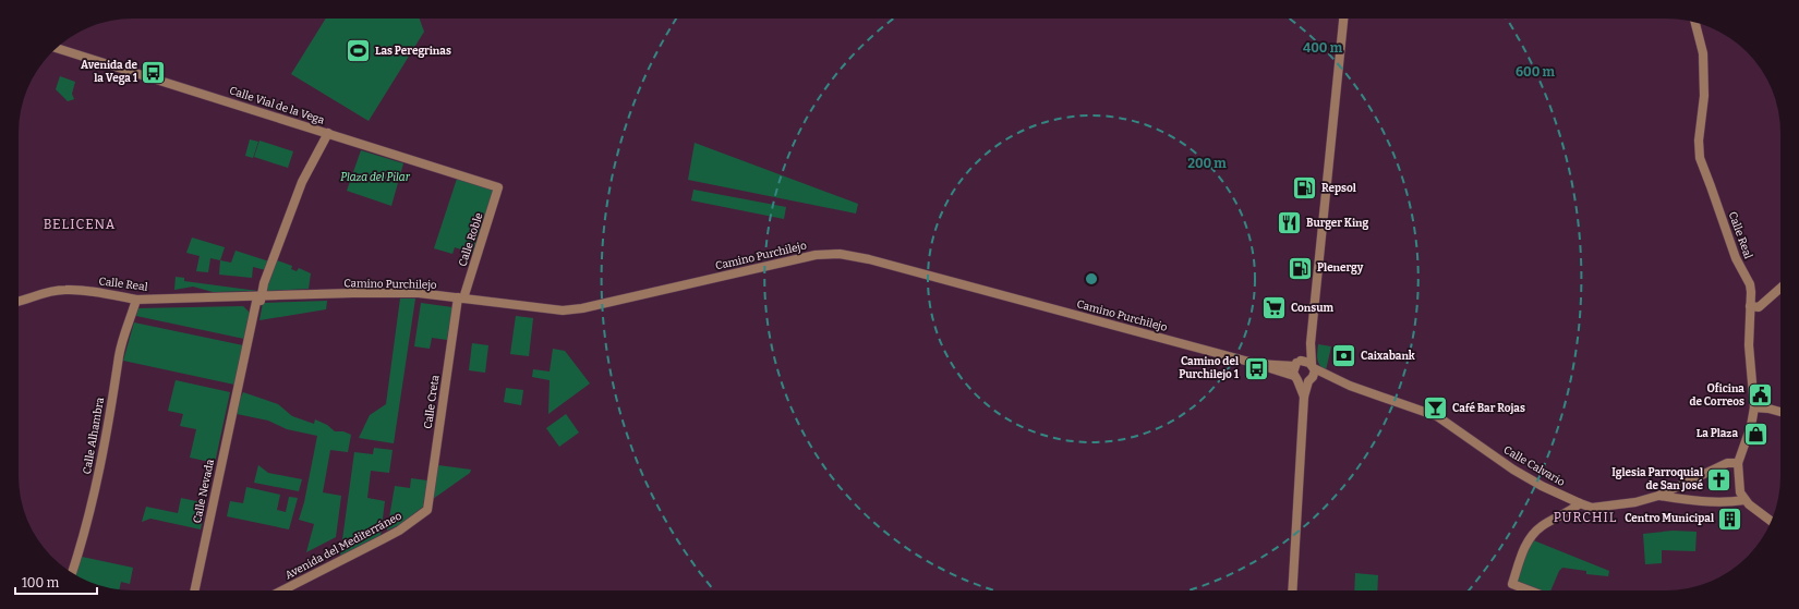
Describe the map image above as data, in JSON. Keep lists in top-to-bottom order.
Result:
{
  "streets": {
    "street": [
      "Calle Vial de la Vega",
      "Calle Real",
      "Calle Roble",
      "Camino Purchilejo",
      "Calle Creta",
      "Calle Alhambra",
      "Calle Calvario",
      "Calle Nevada",
      "Avenida del Mediterráneo"
    ]
  },
  "crossings": [
    ["Calle Vial de la Vega", "Calle Roble"],
    ["Calle Vial de la Vega", "Calle Nevada"],
    ["Calle Real", "Camino Purchilejo"],
    ["Calle Real", "Calle Alhambra"],
    ["Calle Real", "Calle Calvario"],
    ["Calle Real", "Calle Nevada"],
    ["Calle Roble", "Camino Purchilejo"],
    ["Calle Roble", "Calle Creta"],
    ["Camino Purchilejo", "Calle Creta"],
    ["Camino Purchilejo", "Calle Calvario"],
    ["Camino Purchilejo", "Calle Nevada"],
    ["Calle Creta", "Avenida del Mediterráneo"]
  ],
  "districts": ["BELICENA", "PURCHIL"],
  "parks": ["Plaza del Pilar"],
  "places": {
    "sports": ["Las Peregrinas"],
    "bus stop": ["Avenida de la Vega 1", "Camino del Purchilejo 1"],
    "fuel station": ["Repsol", "Plenergy"],
    "restaurant": ["Burger King"],
    "supermarket": ["Consum"],
    "bank": ["Caixabank"],
    "public building": ["Oficina de Correos"],
    "bar": ["Café Bar Rojas"],
    "shop": ["La Plaza"],
    "church": ["Iglesia Parroquial de San José"],
    "building": ["Centro Municipal"]
  },
  "scale_bar": "100 m",
  "rings": ["400 m", "600 m", "200 m"]
}
